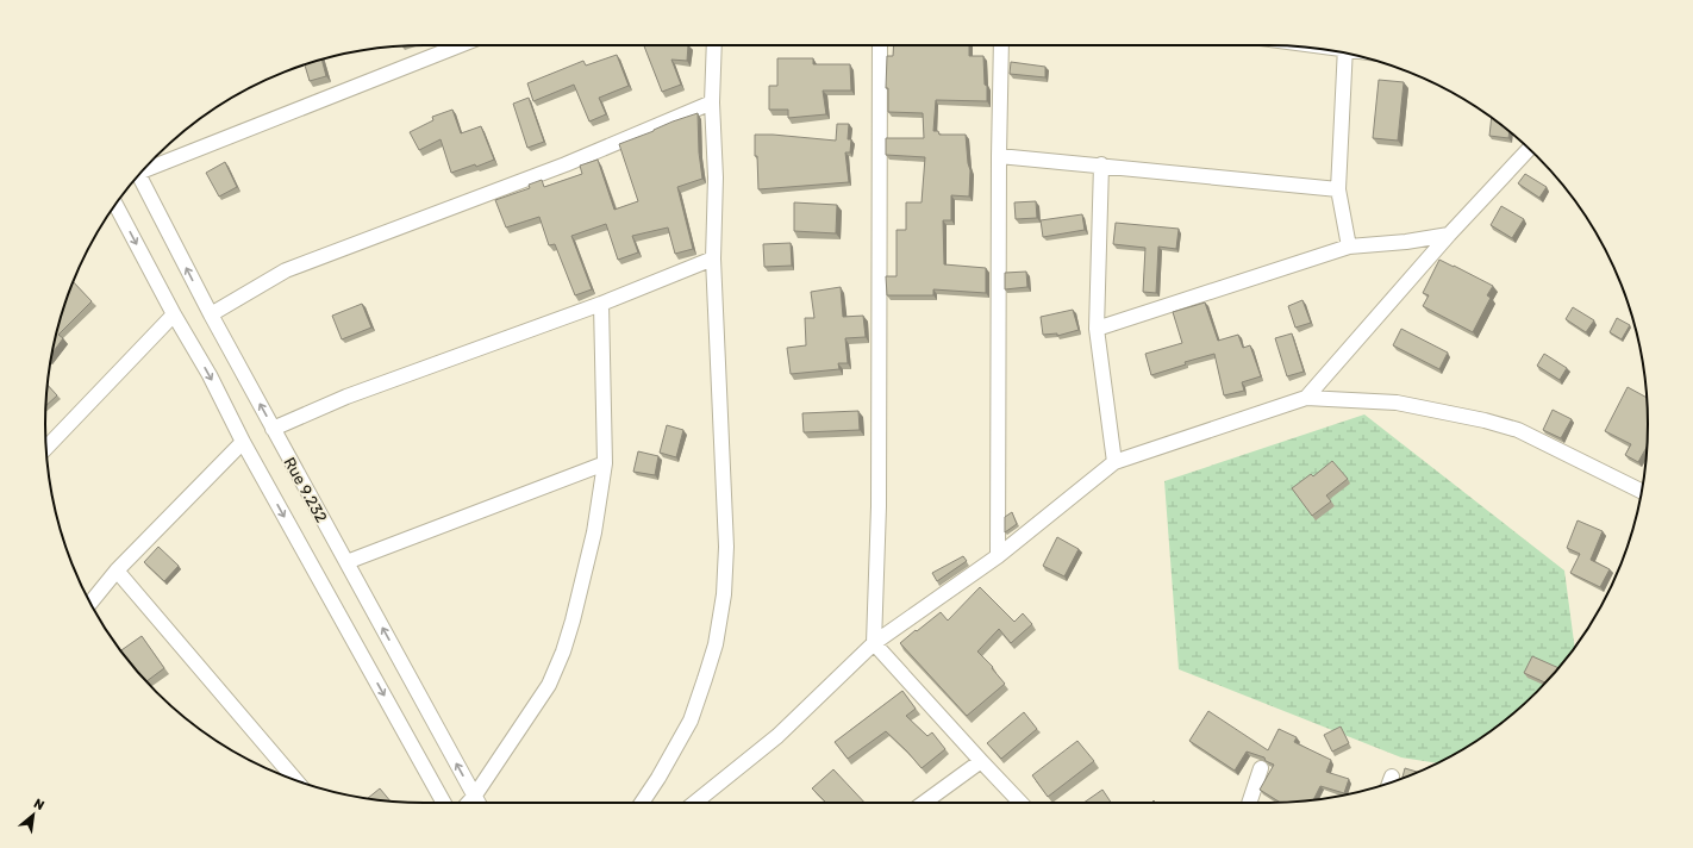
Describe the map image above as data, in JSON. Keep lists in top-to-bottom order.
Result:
{
  "streets": {
    "street": ["Rue 9.232"]
  },
  "north": "top right"
}
